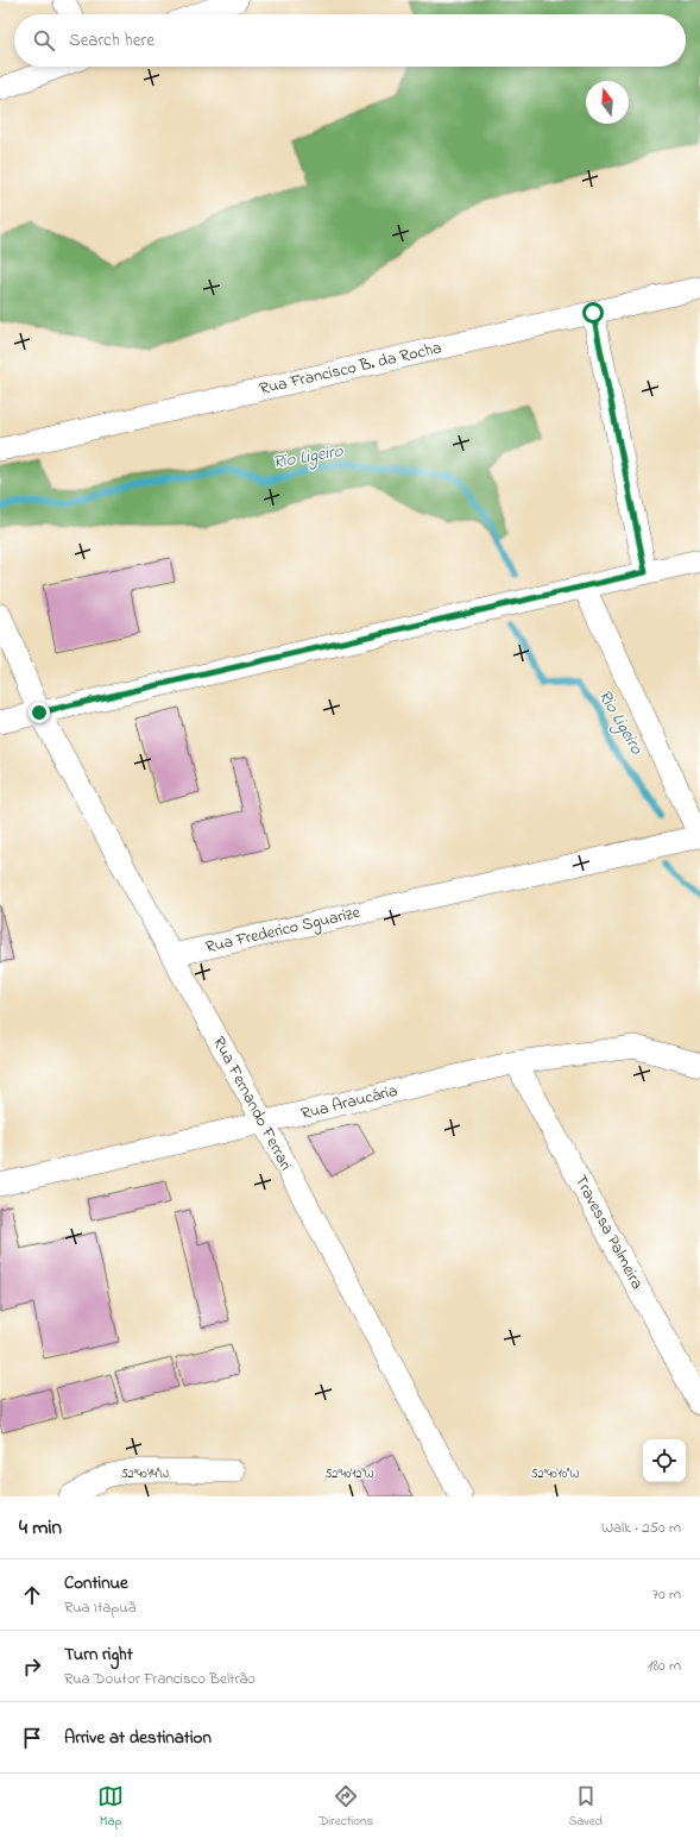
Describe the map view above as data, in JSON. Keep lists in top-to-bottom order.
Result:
{
  "streets": {
    "street": [
      "Rua Francisco B. da Rocha",
      "Rua Frederico Sguarize",
      "Rua Araucária",
      "Rua Fernando Ferrari",
      "Travessa Palmeira"
    ]
  },
  "crossings": [
    ["Rua Frederico Sguarize", "Rua Fernando Ferrari"],
    ["Rua Araucária", "Rua Fernando Ferrari"],
    ["Rua Araucária", "Travessa Palmeira"]
  ],
  "water": ["Rio Ligeiro"],
  "north": "top",
  "page": {
    "search": "Search here",
    "heading": ["4 min", "Walk · 250 m"],
    "list": [
      ["Continue", "Rua Itapuã", "70 m"],
      ["Turn right", "Rua Doutor Francisco Beltrão", "180 m"],
      "Arrive at destination"
    ],
    "nav": ["Map", "Directions", "Saved"]
  },
  "coordinates": ["52°40'14\"W", "52°40'12\"W", "52°40'10\"W"]
}
